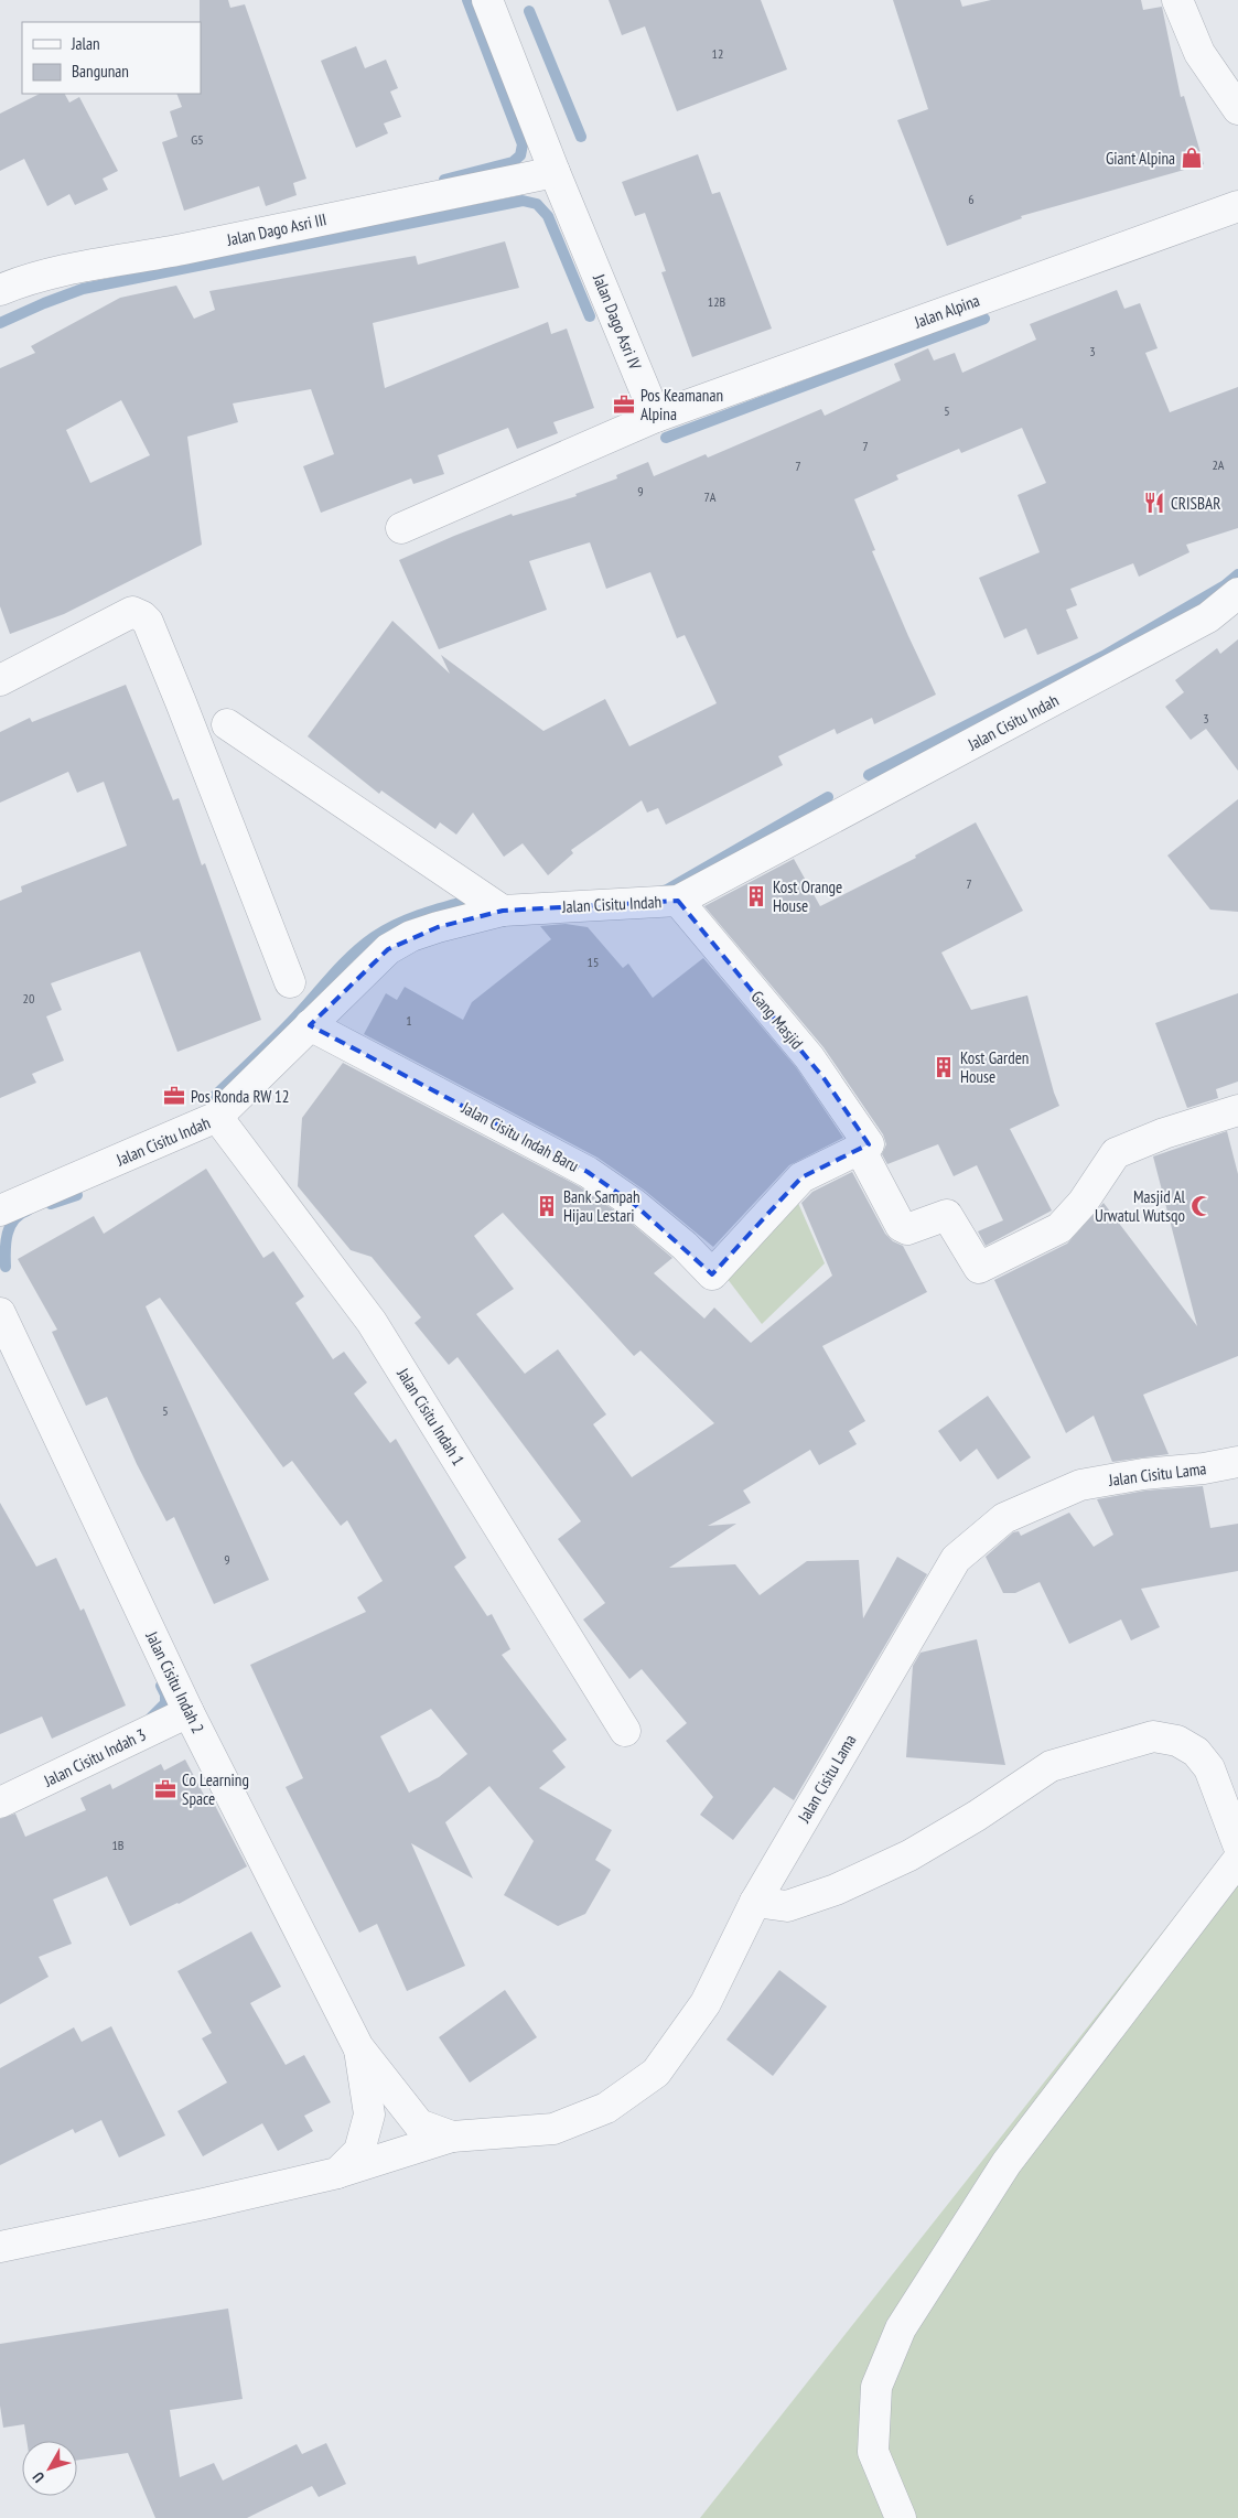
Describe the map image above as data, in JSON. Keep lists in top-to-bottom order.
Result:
{
  "streets": {
    "street": [
      "Jalan Dago Asri III",
      "Jalan Alpina",
      "Jalan Dago Asri IV",
      "Jalan Cisitu Indah",
      "Gang Masjid",
      "Jalan Cisitu Indah Baru",
      "Jalan Cisitu Indah 1",
      "Jalan Cisitu Lama",
      "Jalan Cisitu Indah 2",
      "Jalan Cisitu Indah 3"
    ]
  },
  "crossings": [
    ["Jalan Dago Asri III", "Jalan Dago Asri IV"],
    ["Jalan Alpina", "Jalan Dago Asri IV"],
    ["Jalan Cisitu Indah", "Gang Masjid"],
    ["Jalan Cisitu Indah", "Jalan Cisitu Indah Baru"],
    ["Jalan Cisitu Indah", "Jalan Cisitu Indah 1"],
    ["Gang Masjid", "Jalan Cisitu Indah Baru"],
    ["Jalan Cisitu Indah 2", "Jalan Cisitu Indah 3"]
  ],
  "places": {
    "shop": ["Giant Alpina"],
    "office": ["Pos Keamanan Alpina", "Pos Ronda RW 12", "Co Learning Space"],
    "restaurant": ["CRISBAR"],
    "building": ["Kost Orange House", "Kost Garden House", "Bank Sampah Hijau Lestari"],
    "mosque": ["Masjid Al Urwatul Wutsqo"]
  },
  "house_numbers": [
    "12",
    "G5",
    "6",
    "12B",
    "3",
    "5",
    "7",
    "2A",
    "7",
    "9",
    "7A",
    "3",
    "7",
    "15",
    "20",
    "1",
    "5",
    "9",
    "1B"
  ],
  "legend": ["Jalan", "Bangunan"],
  "north": "bottom left"
}
